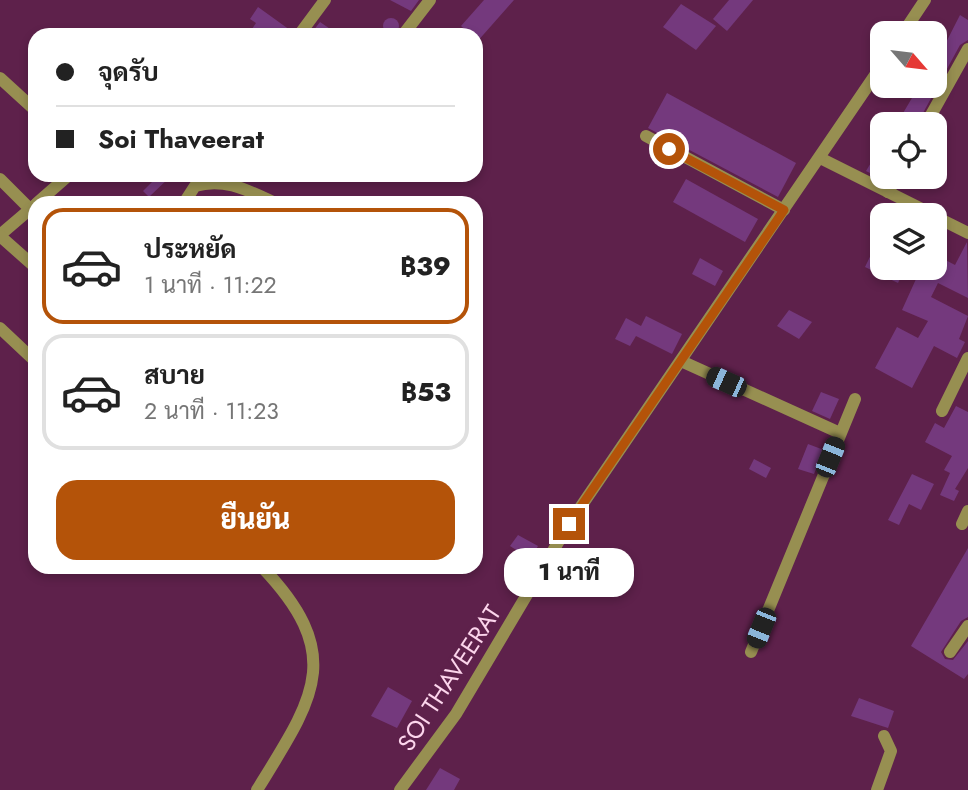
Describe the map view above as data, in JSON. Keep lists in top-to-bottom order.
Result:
{
  "streets": {
    "street": ["SOI THAVEERAT"]
  },
  "north": "bottom right",
  "page": {
    "banner": ["จุดรับ", "Soi Thaveerat"],
    "list": [
      {
        "name": "ประหยัด",
        "note": "1 นาที · 11:22",
        "value": "฿39"
      },
      {
        "name": "สบาย",
        "note": "2 นาที · 11:23",
        "value": "฿53"
      }
    ],
    "buttons": "ยืนยัน",
    "bubble": "1 นาที"
  }
}
